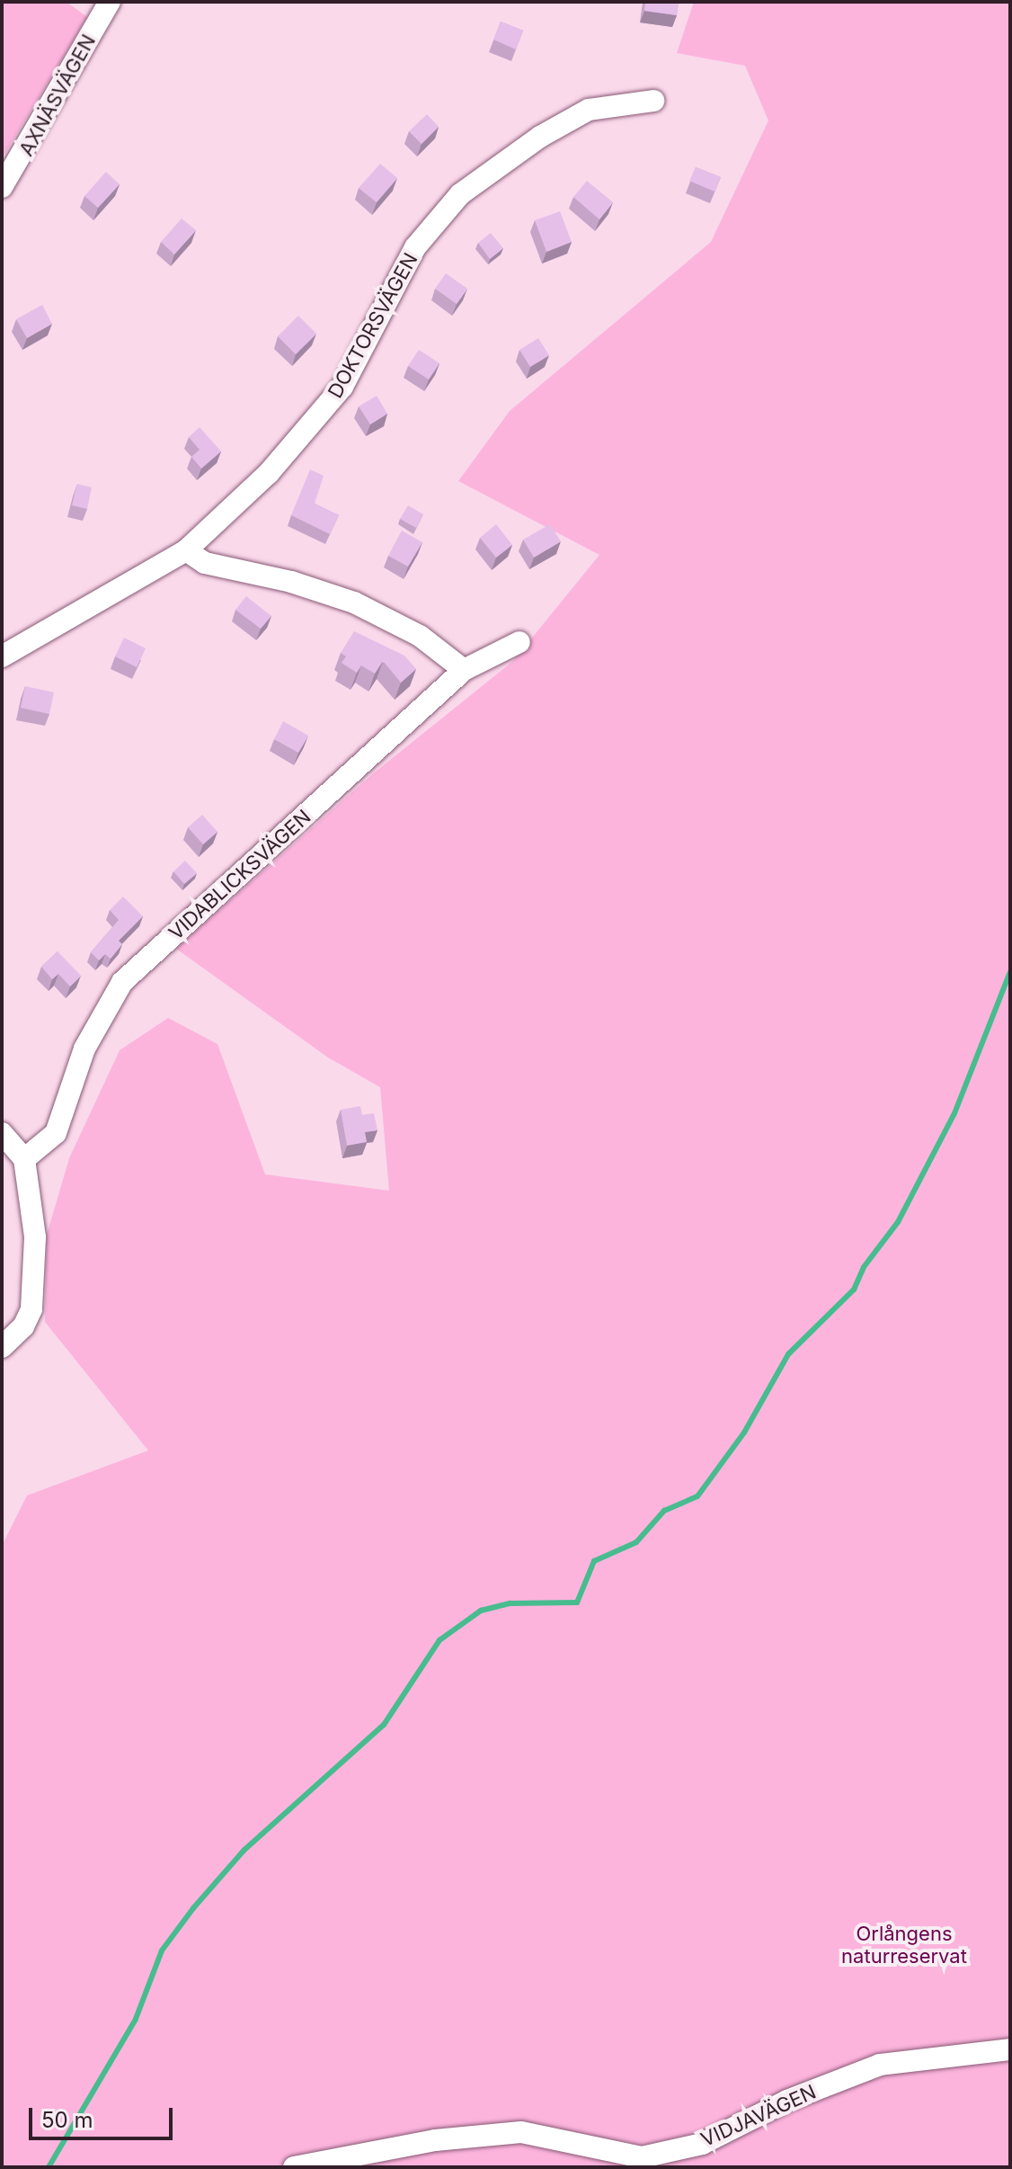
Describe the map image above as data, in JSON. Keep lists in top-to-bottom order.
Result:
{
  "streets": {
    "street": [
      "AXNÄSVÄGEN",
      "DOKTORSVÄGEN",
      "VIDABLICKSVÄGEN",
      "VIDJAVÄGEN"
    ]
  },
  "parks": ["Orlångens naturreservat"],
  "scale_bar": "50 m"
}
